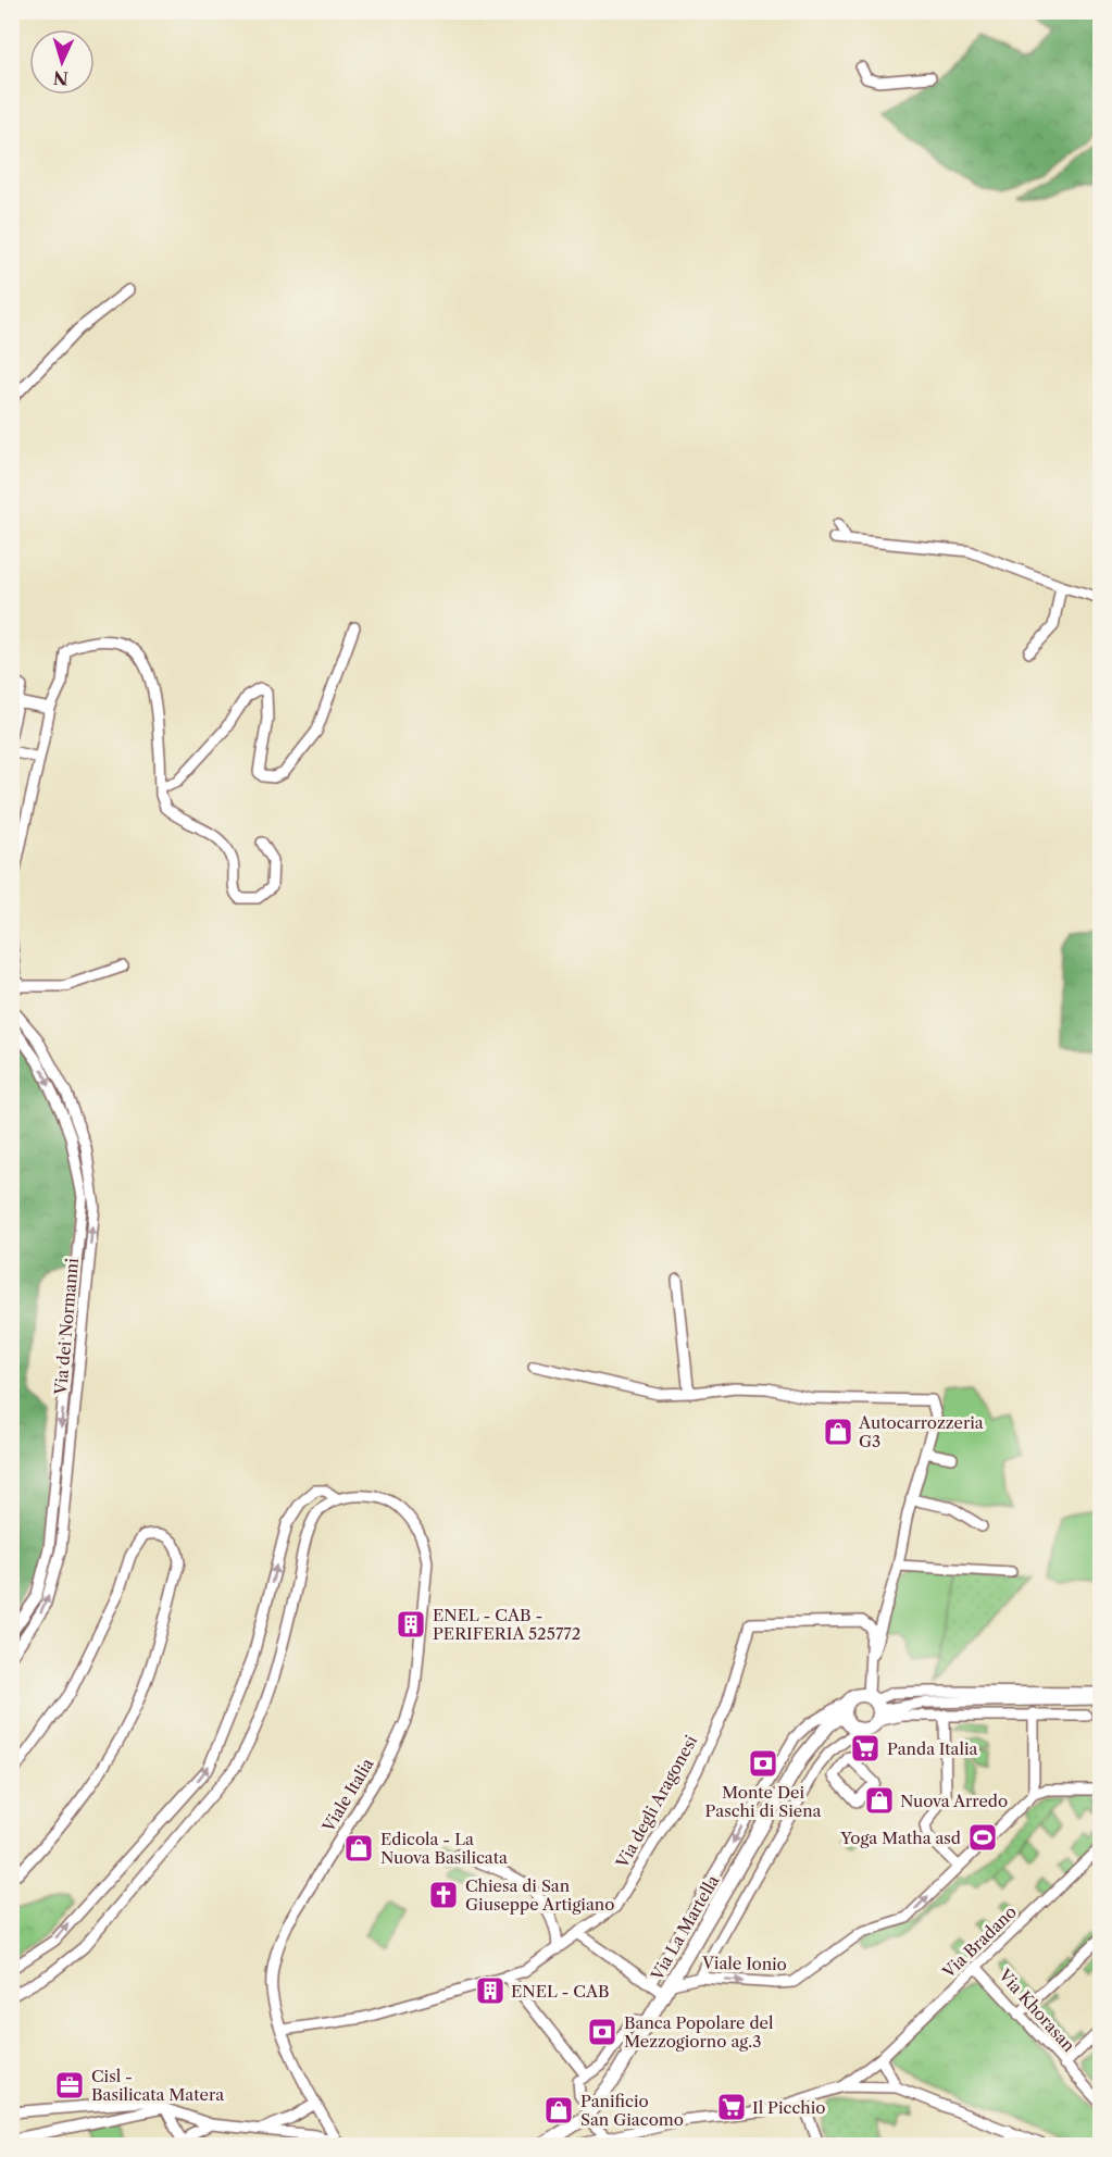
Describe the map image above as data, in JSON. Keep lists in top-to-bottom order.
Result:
{
  "streets": {
    "street": [
      "Via dei Normanni",
      "Viale Italia",
      "Via degli Aragonesi",
      "Via La Martella",
      "Via Bradano",
      "Viale Ionio",
      "Via Khorasan"
    ]
  },
  "crossings": [
    ["Viale Italia", "Via degli Aragonesi"],
    ["Via degli Aragonesi", "Via La Martella"],
    ["Via La Martella", "Viale Ionio"],
    ["Via Bradano", "Via Khorasan"]
  ],
  "one_way": ["Viale Ionio"],
  "places": {
    "shop": [
      "Autocarrozzeria G3",
      "Nuova Arredo",
      "Edicola - La Nuova Basilicata",
      "Panificio San Giacomo"
    ],
    "building": ["ENEL - CAB - PERIFERIA 525772", "ENEL - CAB"],
    "supermarket": ["Panda Italia", "Il Picchio"],
    "bank": ["Monte Dei Paschi di Siena", "Banca Popolare del Mezzogiorno ag.3"],
    "sports": ["Yoga Matha asd"],
    "church": ["Chiesa di San Giuseppe Artigiano"],
    "office": ["Cisl - Basilicata Matera"]
  },
  "north": "bottom"
}
